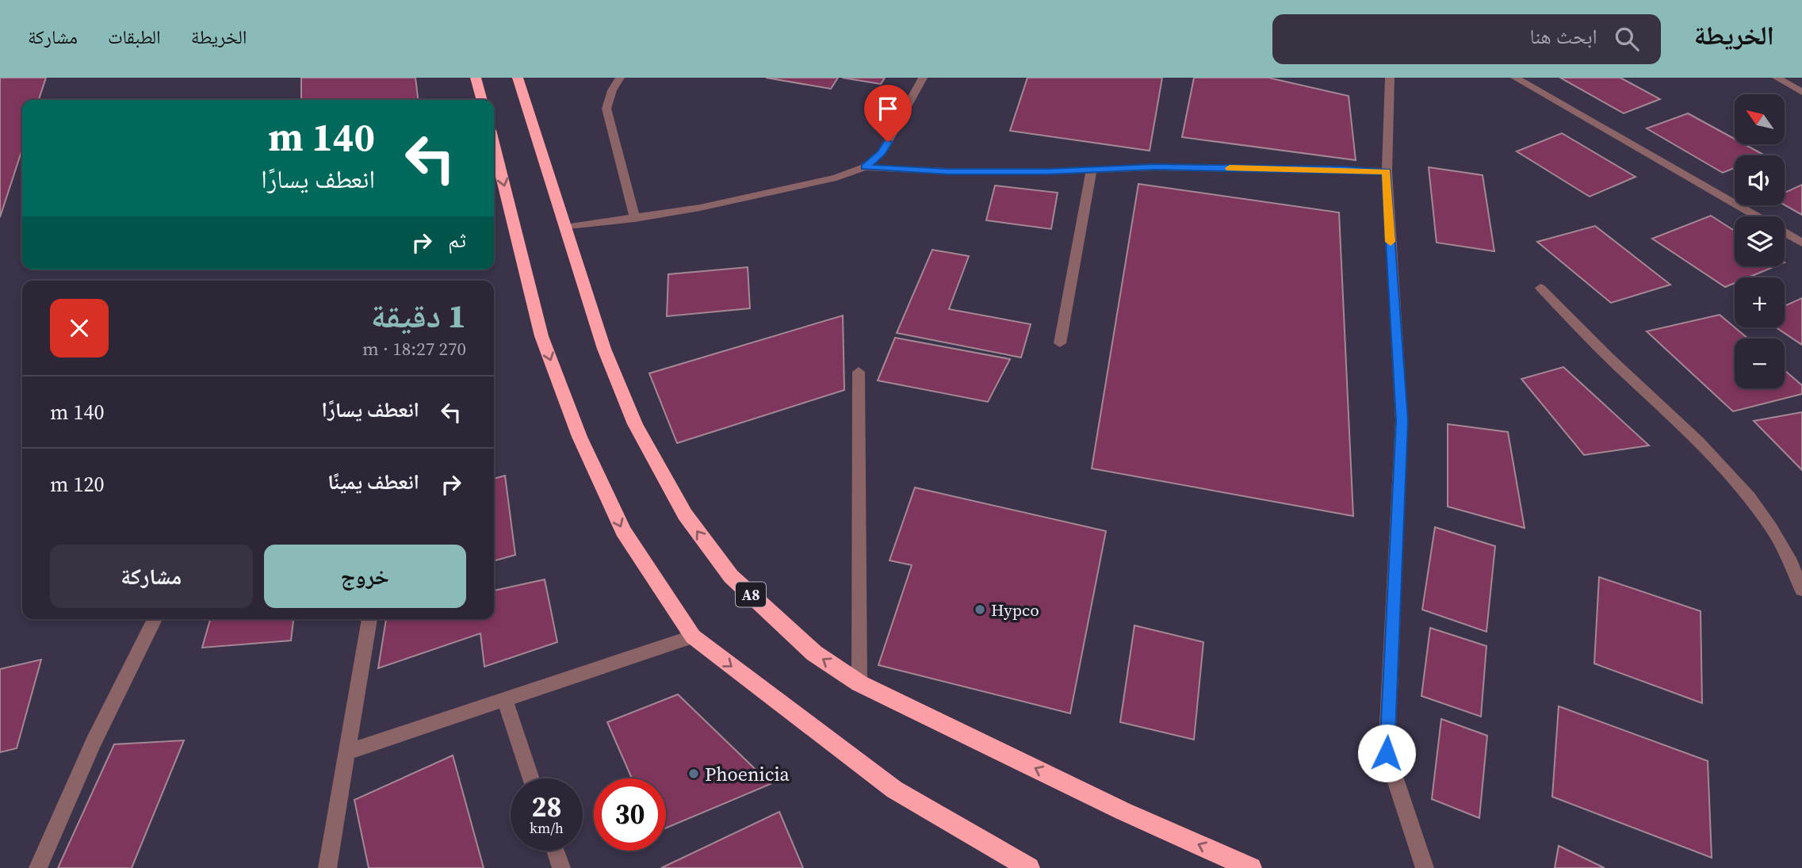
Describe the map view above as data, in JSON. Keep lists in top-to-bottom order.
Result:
{
  "streets": {
    "highway": ["A8"]
  },
  "places": ["Hypco", "Phoenicia"],
  "north": "top left",
  "page": {
    "header": "الخريطة",
    "search": "ابحث هنا",
    "nav": ["الخريطة", "الطبقات", "مشاركة"],
    "map_buttons": ["+", "−"],
    "turn": ["140 m", "انعطف يسارًا"],
    "then": "ثم",
    "heading": ["1 دقيقة", "270 m · 18:27"],
    "list": [
      {
        "name": "انعطف يسارًا",
        "value": "140 m"
      },
      {
        "name": "انعطف يمينًا",
        "value": "120 m"
      }
    ],
    "buttons": ["خروج", "مشاركة"],
    "speed": "28 km/h",
    "limit": "30"
  }
}
